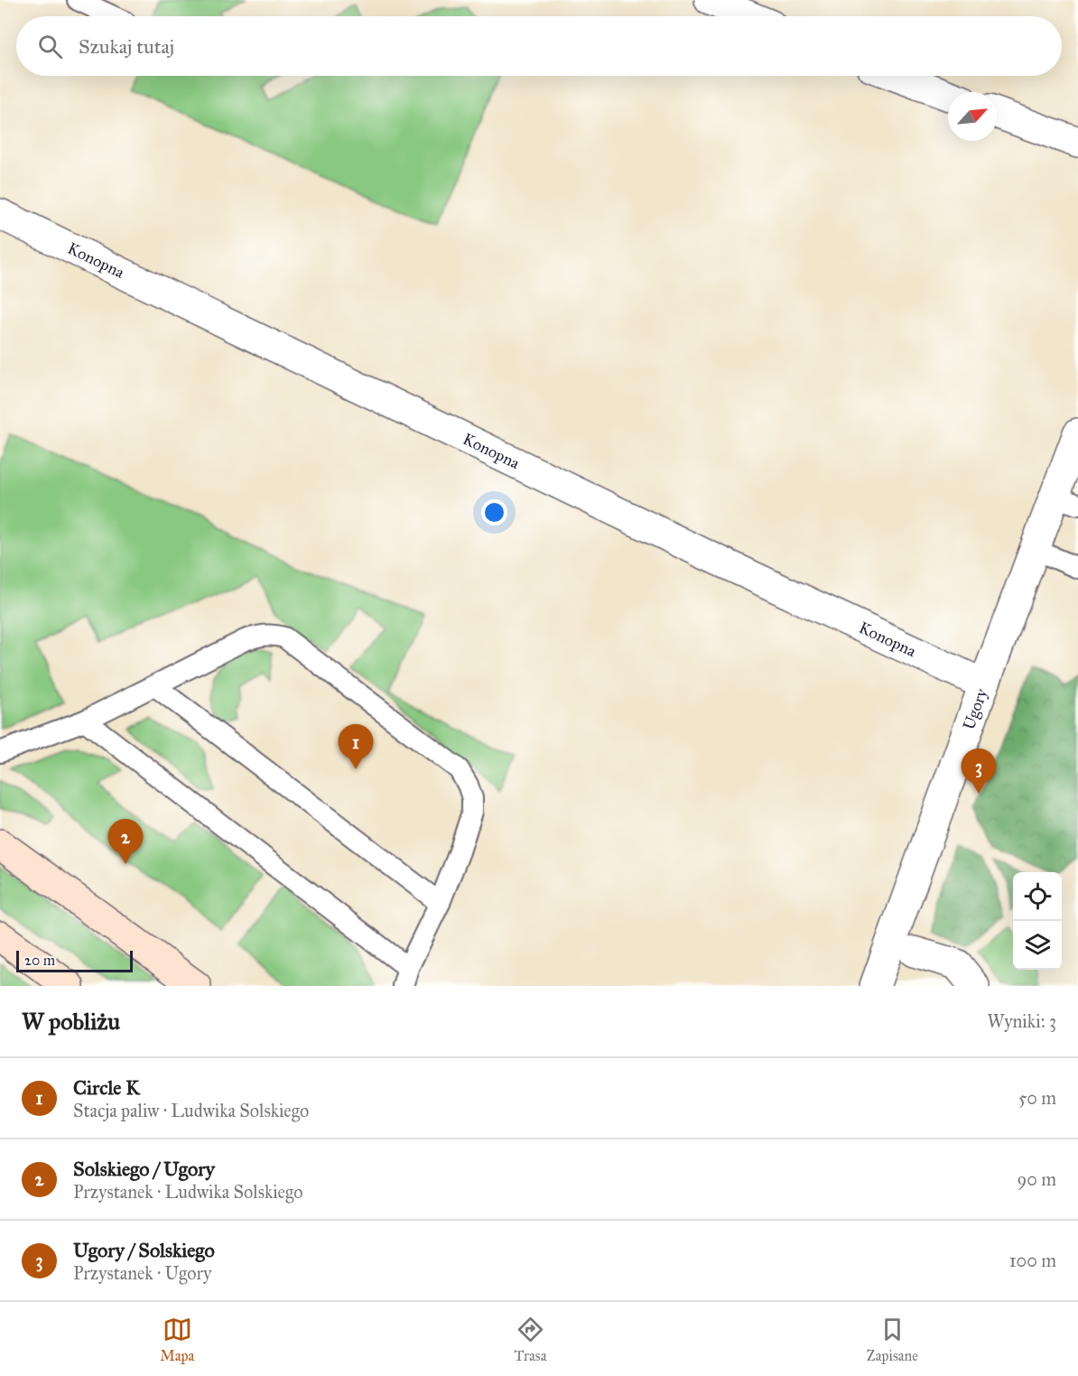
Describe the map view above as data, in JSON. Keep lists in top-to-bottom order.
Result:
{
  "streets": {
    "street": ["Konopna", "Ugory"]
  },
  "crossings": [
    ["Konopna", "Ugory"]
  ],
  "scale_bar": "20 m",
  "north": "top right",
  "page": {
    "search": "Szukaj tutaj",
    "pins": ["1", "3", "2"],
    "scale": "20 m",
    "heading": ["W pobliżu", "Wyniki: 3"],
    "list": [
      {
        "mark": "1",
        "name": "Circle K",
        "note": "Stacja paliw · Ludwika Solskiego",
        "value": "50 m"
      },
      {
        "mark": "2",
        "name": "Solskiego / Ugory",
        "note": "Przystanek · Ludwika Solskiego",
        "value": "90 m"
      },
      {
        "mark": "3",
        "name": "Ugory / Solskiego",
        "note": "Przystanek · Ugory",
        "value": "100 m"
      }
    ],
    "nav": ["Mapa", "Trasa", "Zapisane"]
  }
}
